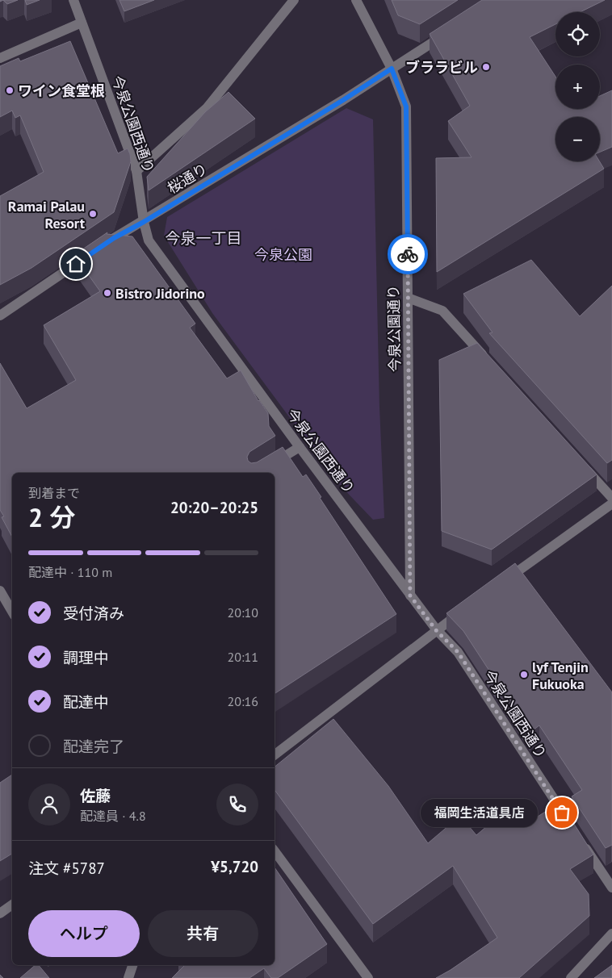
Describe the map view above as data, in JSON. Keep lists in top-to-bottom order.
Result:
{
  "streets": {
    "street": ["今泉公園西通り", "桜通り", "今泉公園通り"]
  },
  "crossings": [
    ["今泉公園西通り", "桜通り"],
    ["今泉公園西通り", "今泉公園通り"],
    ["桜通り", "今泉公園通り"]
  ],
  "districts": ["今泉一丁目"],
  "parks": ["今泉公園"],
  "places": [
    "ブララビル",
    "ワイン食堂根",
    "Ramai Palau Resort",
    "Bistro Jidorino",
    "lyf Tenjin Fukuoka",
    "福岡生活道具店"
  ],
  "page": {
    "map_buttons": ["+", "−"],
    "heading": ["2 分", "到着まで", "20:20–20:25"],
    "panel": [
      "佐藤",
      "配達員 · 4.8",
      "注文 #5787",
      "¥5,720"
    ],
    "bar": "配達中 · 110 m",
    "list": [
      ["受付済み", "20:10"],
      ["調理中", "20:11"],
      ["配達中", "20:16"],
      "配達完了"
    ],
    "bubble": "福岡生活道具店",
    "buttons": ["ヘルプ", "共有"]
  }
}
